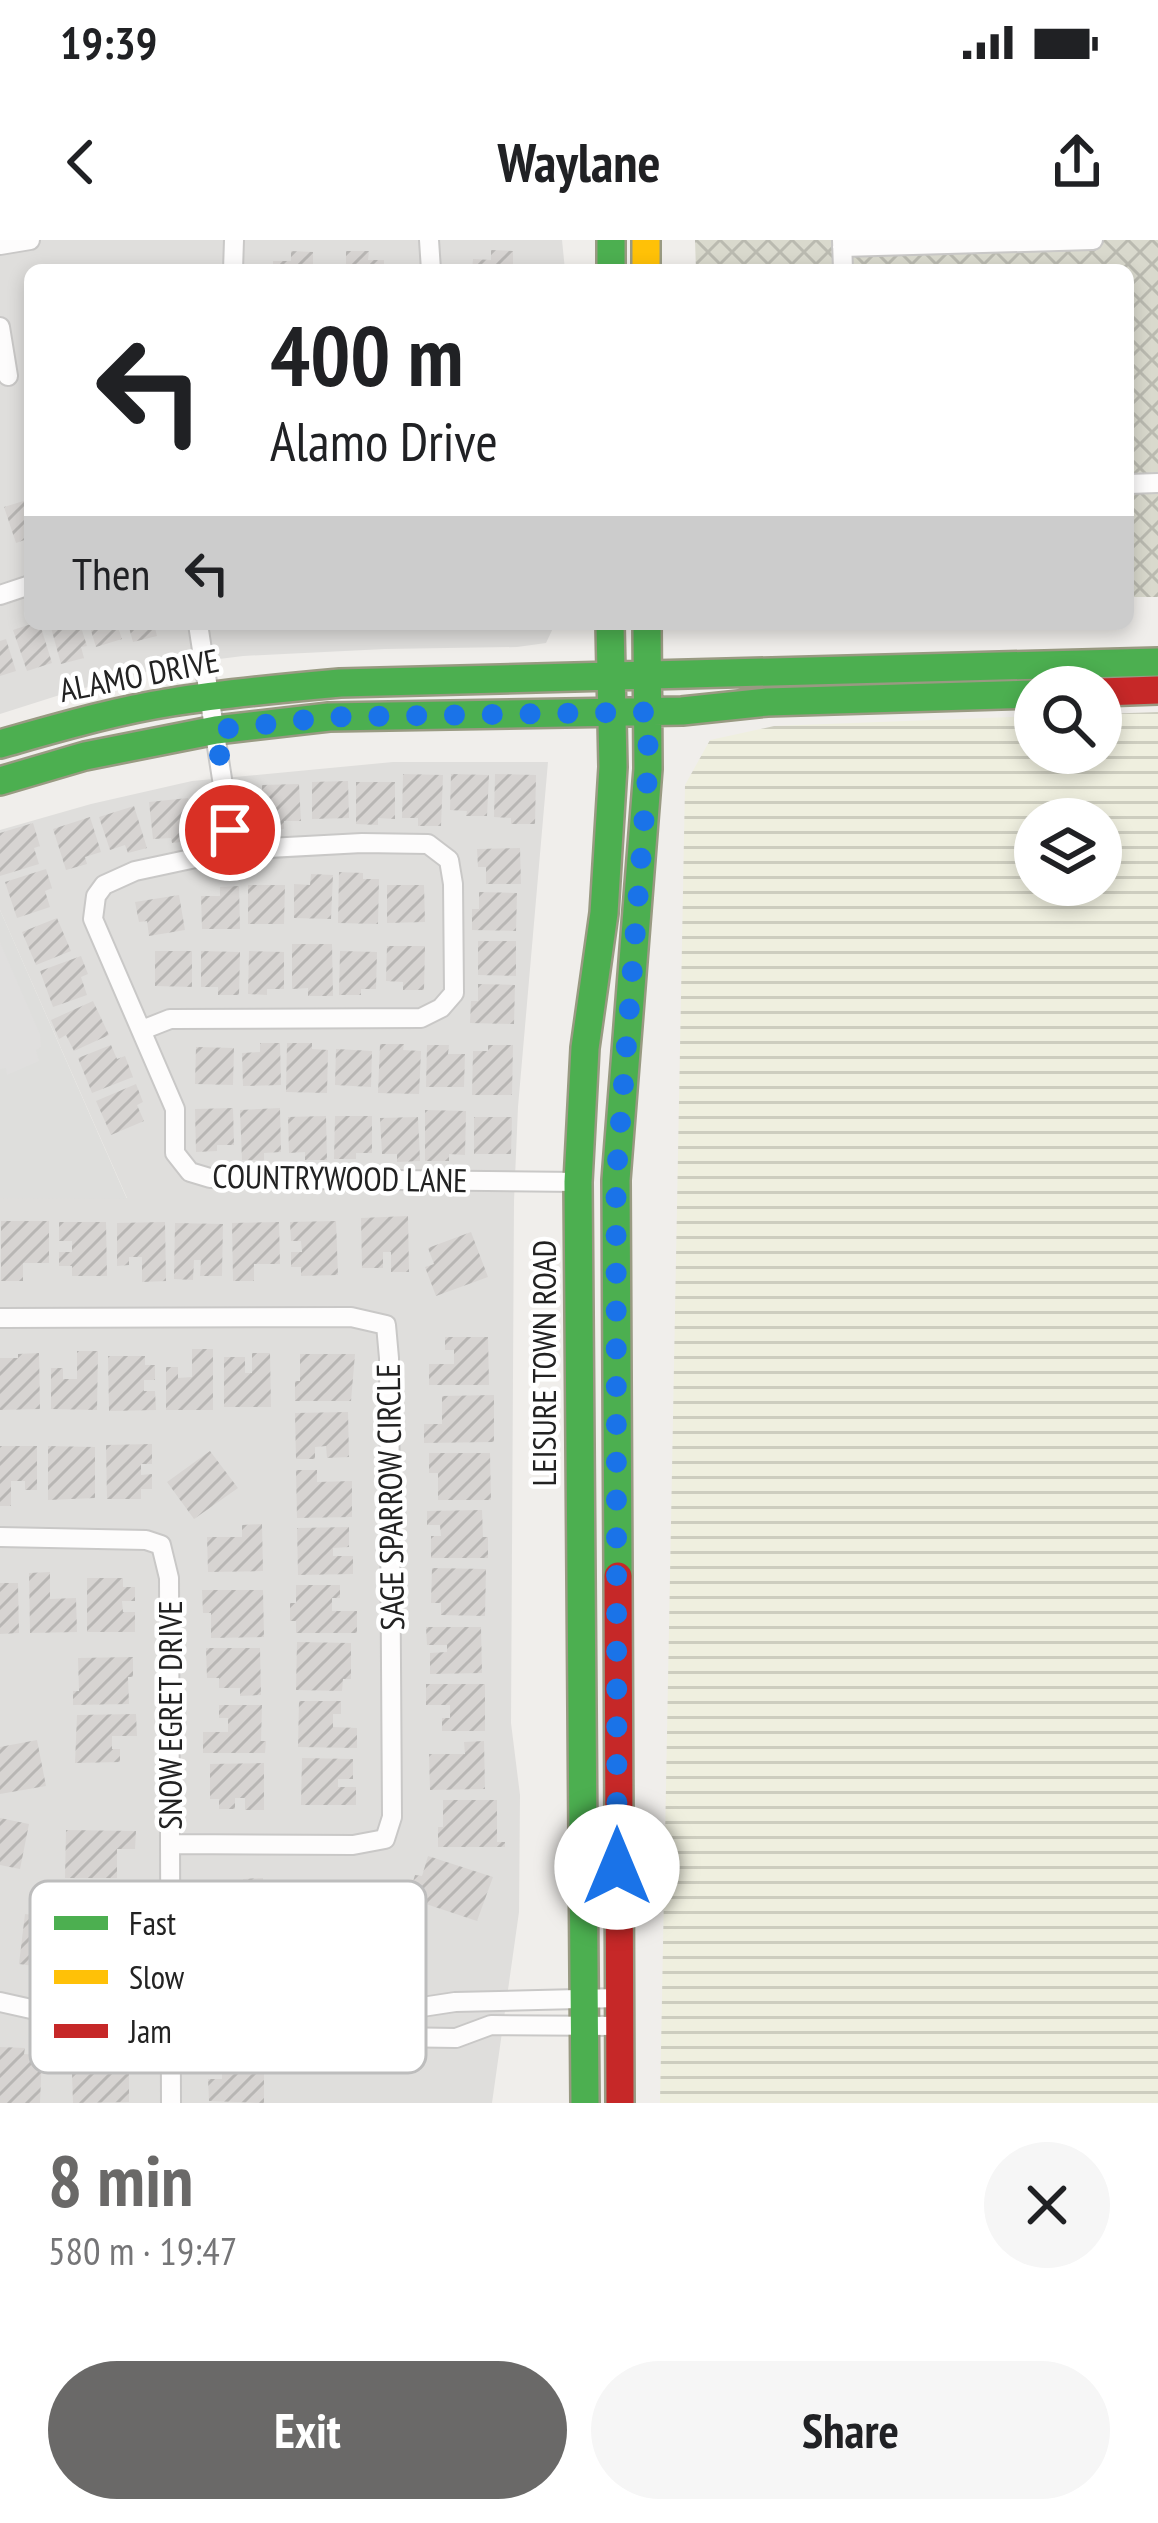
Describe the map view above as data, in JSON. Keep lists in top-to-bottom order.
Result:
{
  "streets": {
    "main road": ["ALAMO DRIVE", "LEISURE TOWN ROAD"],
    "street": ["COUNTRYWOOD LANE", "SAGE SPARROW CIRCLE", "SNOW EGRET DRIVE"]
  },
  "crossings": [
    ["ALAMO DRIVE", "LEISURE TOWN ROAD"],
    ["COUNTRYWOOD LANE", "LEISURE TOWN ROAD"],
    ["SAGE SPARROW CIRCLE", "SNOW EGRET DRIVE"]
  ],
  "legend": ["Fast", "Slow", "Jam"],
  "page": {
    "status": "19:39",
    "header": "Waylane",
    "turn": ["400 m", "Alamo Drive"],
    "then": "Then",
    "heading": ["8 min", "580 m · 19:47"],
    "buttons": ["Exit", "Share"]
  }
}
